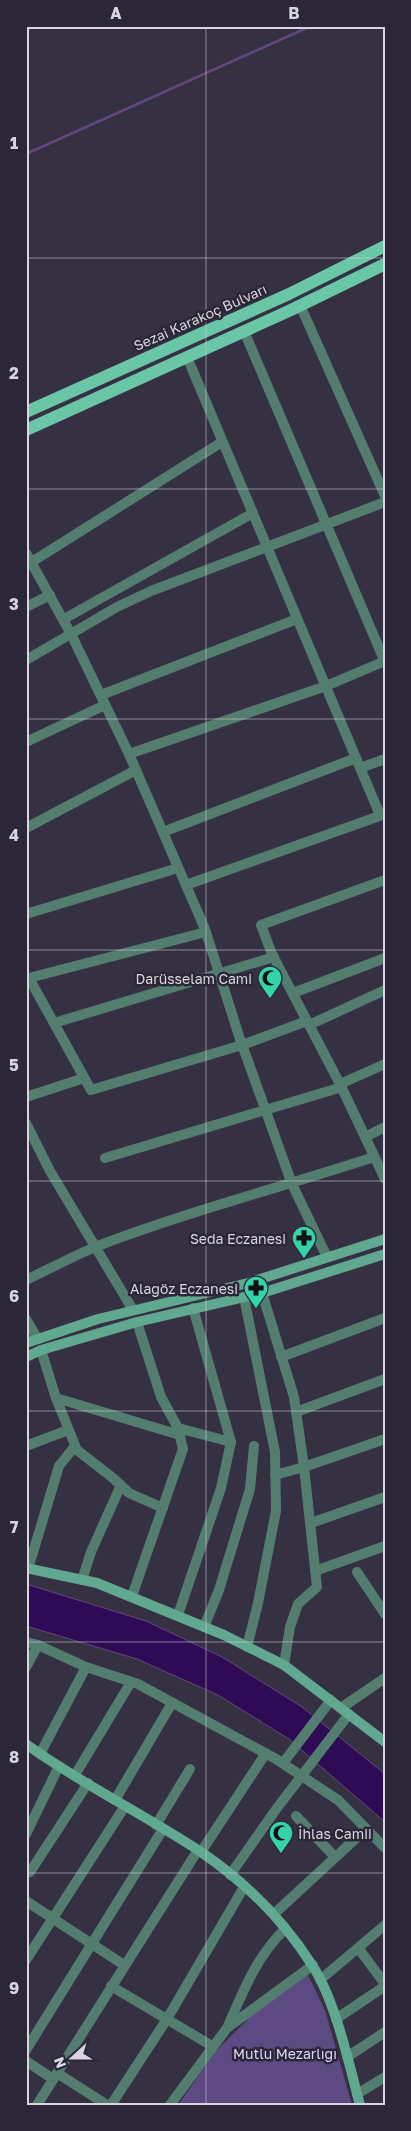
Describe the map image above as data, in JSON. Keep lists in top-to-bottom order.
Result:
{
  "streets": {
    "main road": ["Sezai Karakoç Bulvarı"]
  },
  "parks": ["Mutlu Mezarlığı"],
  "places": {
    "mosque": ["Darüsselam Cami", "İhlas Camii"],
    "pharmacy": ["Seda Eczanesi", "Alagöz Eczanesi"]
  },
  "north": "left",
  "grid": {
    "columns": ["A", "B"],
    "rows": [
      "1",
      "2",
      "3",
      "4",
      "5",
      "6",
      "7",
      "8",
      "9"
    ]
  }
}
